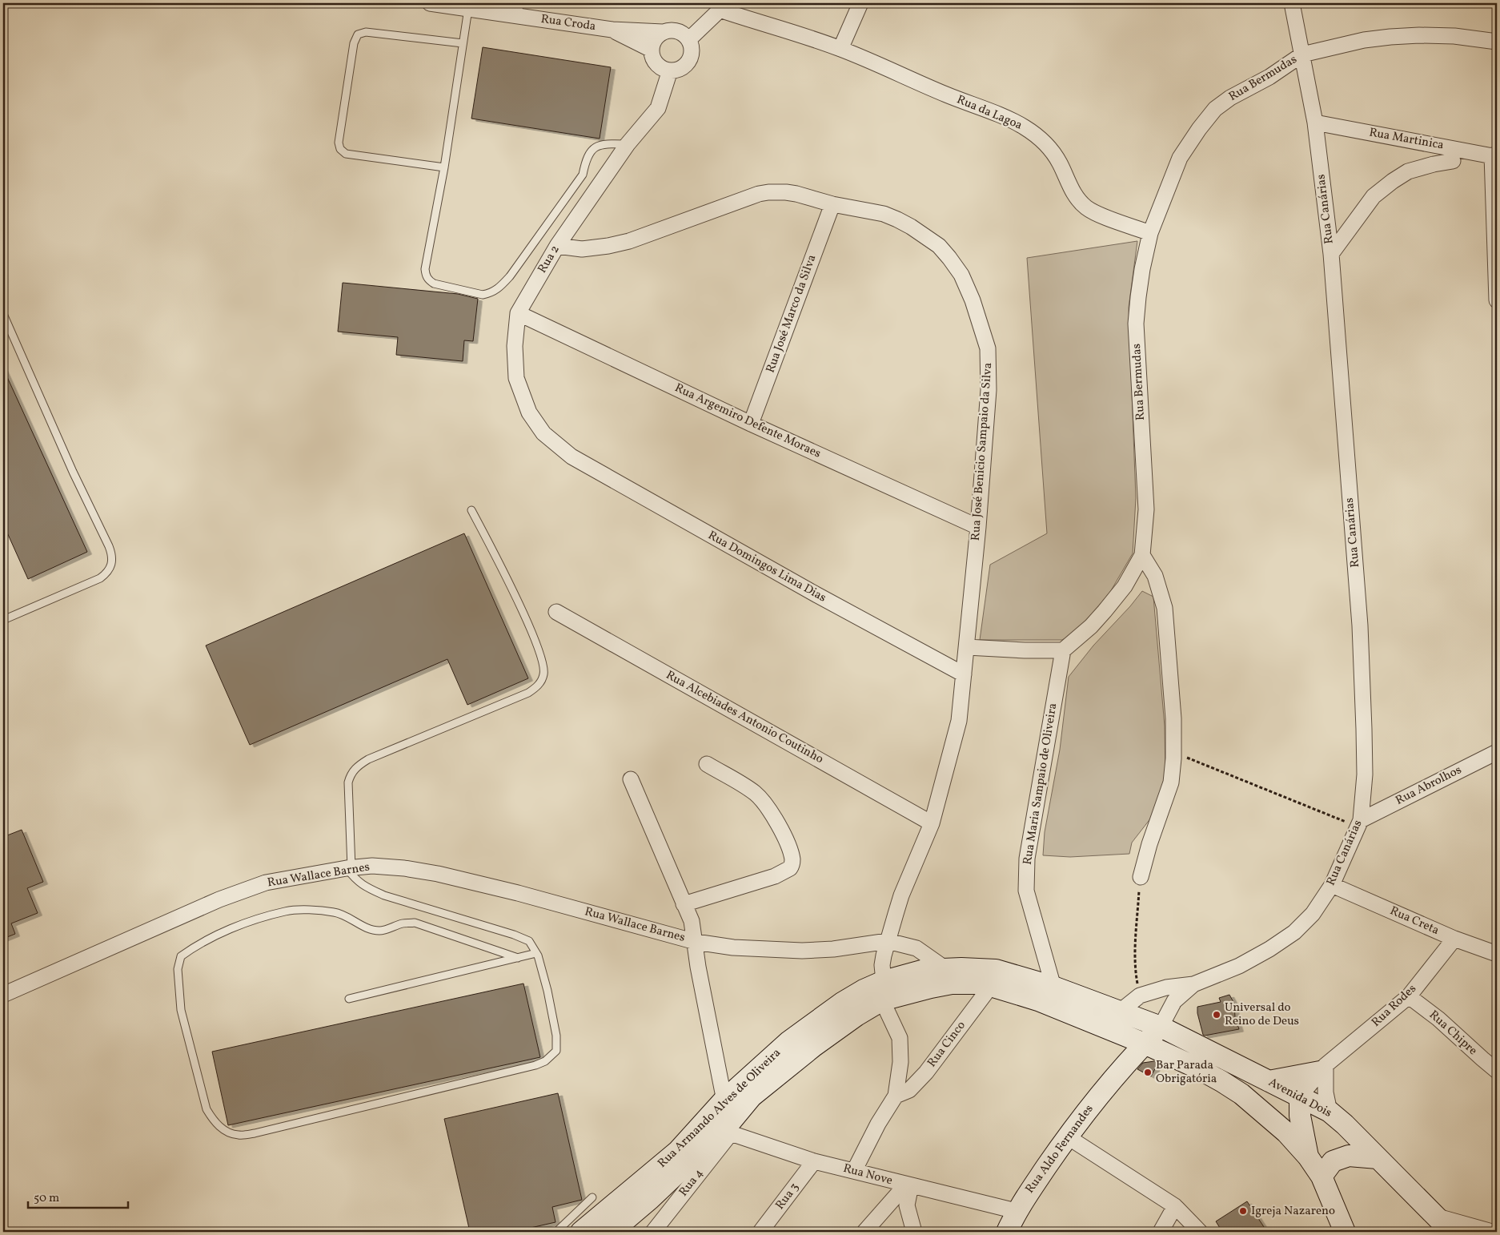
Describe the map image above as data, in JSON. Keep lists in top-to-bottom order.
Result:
{
  "streets": {
    "main road": ["Avenida Dois", "Rua Armando Alves de Oliveira", "Rua Aldo Fernandes"],
    "street": [
      "Rua Croda",
      "Rua Bermudas",
      "Rua da Lagoa",
      "Rua Martinica",
      "Rua Canárias",
      "Rua 2",
      "Rua José Marco da Silva",
      "Rua Argemiro Defente Moraes",
      "Rua José Benicio Sampaio da Silva",
      "Rua Domingos Lima Dias",
      "Rua Alcebiades Antonio Coutinho",
      "Rua Maria Sampaio de Oliveira",
      "Rua Abrolhos",
      "Rua Wallace Barnes",
      "Rua Creta",
      "Rua Rodes",
      "Rua Chipre",
      "Rua Cinco",
      "Rua Nove",
      "Rua 4",
      "Rua 3"
    ]
  },
  "crossings": [
    ["Rua Croda", "Rua 2"],
    ["Rua Bermudas", "Rua da Lagoa"],
    ["Rua Bermudas", "Rua Canárias"],
    ["Rua Bermudas", "Rua Maria Sampaio de Oliveira"],
    ["Rua Martinica", "Rua Canárias"],
    ["Rua Canárias", "Rua Abrolhos"],
    ["Rua Canárias", "Rua Creta"],
    ["Rua Canárias", "Avenida Dois"],
    ["Rua Canárias", "Rua Armando Alves de Oliveira"],
    ["Rua Canárias", "Rua Aldo Fernandes"],
    ["Rua 2", "Rua Argemiro Defente Moraes"],
    ["Rua 2", "Rua José Benicio Sampaio da Silva"],
    ["Rua 2", "Rua Domingos Lima Dias"],
    ["Rua José Marco da Silva", "Rua Argemiro Defente Moraes"],
    ["Rua José Marco da Silva", "Rua José Benicio Sampaio da Silva"],
    ["Rua Argemiro Defente Moraes", "Rua José Benicio Sampaio da Silva"],
    ["Rua José Benicio Sampaio da Silva", "Rua Domingos Lima Dias"],
    ["Rua José Benicio Sampaio da Silva", "Rua Alcebiades Antonio Coutinho"],
    ["Rua José Benicio Sampaio da Silva", "Rua Wallace Barnes"],
    ["Rua Maria Sampaio de Oliveira", "Rua Armando Alves de Oliveira"],
    ["Rua Wallace Barnes", "Rua Armando Alves de Oliveira"],
    ["Rua Wallace Barnes", "Rua Nove"],
    ["Rua Wallace Barnes", "Rua 4"],
    ["Rua Creta", "Rua Rodes"],
    ["Rua Rodes", "Rua Chipre"],
    ["Rua Rodes", "Avenida Dois"],
    ["Rua Cinco", "Rua Armando Alves de Oliveira"],
    ["Rua Cinco", "Rua Nove"],
    ["Avenida Dois", "Rua Armando Alves de Oliveira"],
    ["Avenida Dois", "Rua Aldo Fernandes"],
    ["Rua Armando Alves de Oliveira", "Rua Aldo Fernandes"],
    ["Rua Armando Alves de Oliveira", "Rua Nove"],
    ["Rua Armando Alves de Oliveira", "Rua 4"],
    ["Rua Aldo Fernandes", "Rua Nove"],
    ["Rua Nove", "Rua 4"],
    ["Rua Nove", "Rua 3"]
  ],
  "places": ["Universal do Reino de Deus", "Bar Parada Obrigatória", "Igreja Nazareno"],
  "scale_bar": "50 m"
}
